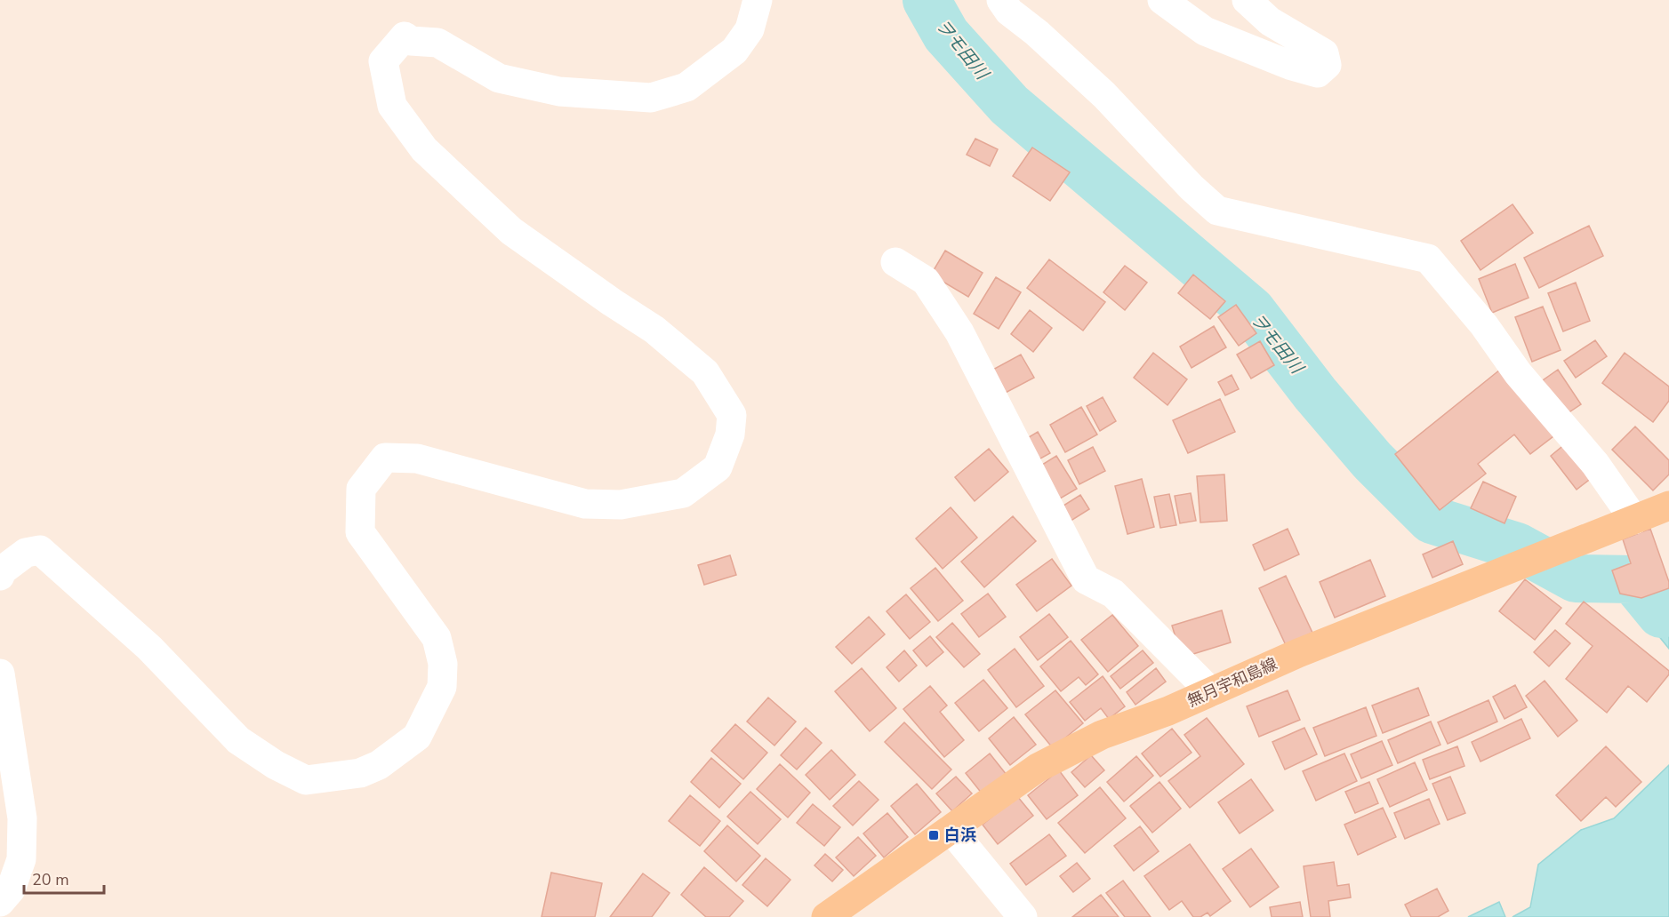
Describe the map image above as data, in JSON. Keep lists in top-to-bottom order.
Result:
{
  "streets": {
    "main road": ["無月宇和島線"]
  },
  "water": ["ヲモ田川"],
  "places": {
    "transit": ["白浜"]
  },
  "scale_bar": "20 m"
}
